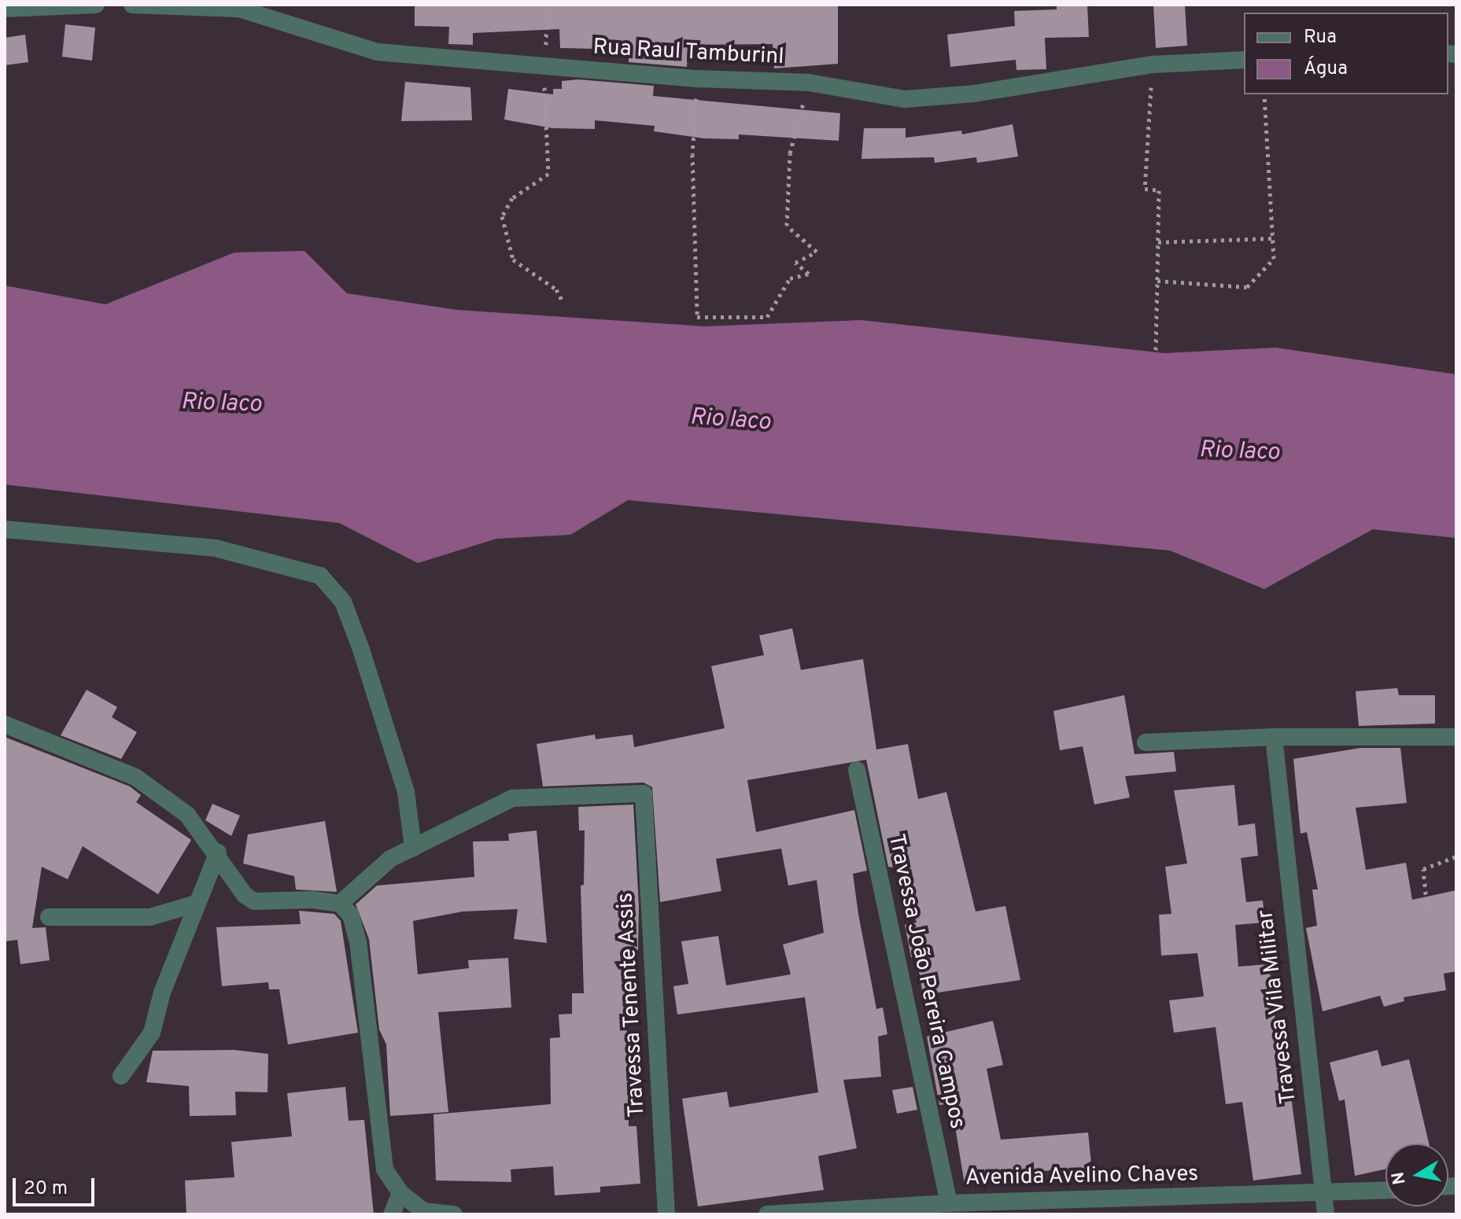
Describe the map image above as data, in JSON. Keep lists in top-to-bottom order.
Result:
{
  "streets": {
    "street": [
      "Rua Raul Tamburinl",
      "Travessa João Pereira Campos",
      "Travessa Tenente Assis",
      "Travessa Vila Militar",
      "Avenida Avelino Chaves"
    ]
  },
  "crossings": [
    ["Travessa João Pereira Campos", "Avenida Avelino Chaves"],
    ["Travessa Vila Militar", "Avenida Avelino Chaves"]
  ],
  "water": ["Rio Iaco"],
  "legend": ["Rua", "Água"],
  "scale_bar": "20 m",
  "north": "left"
}
